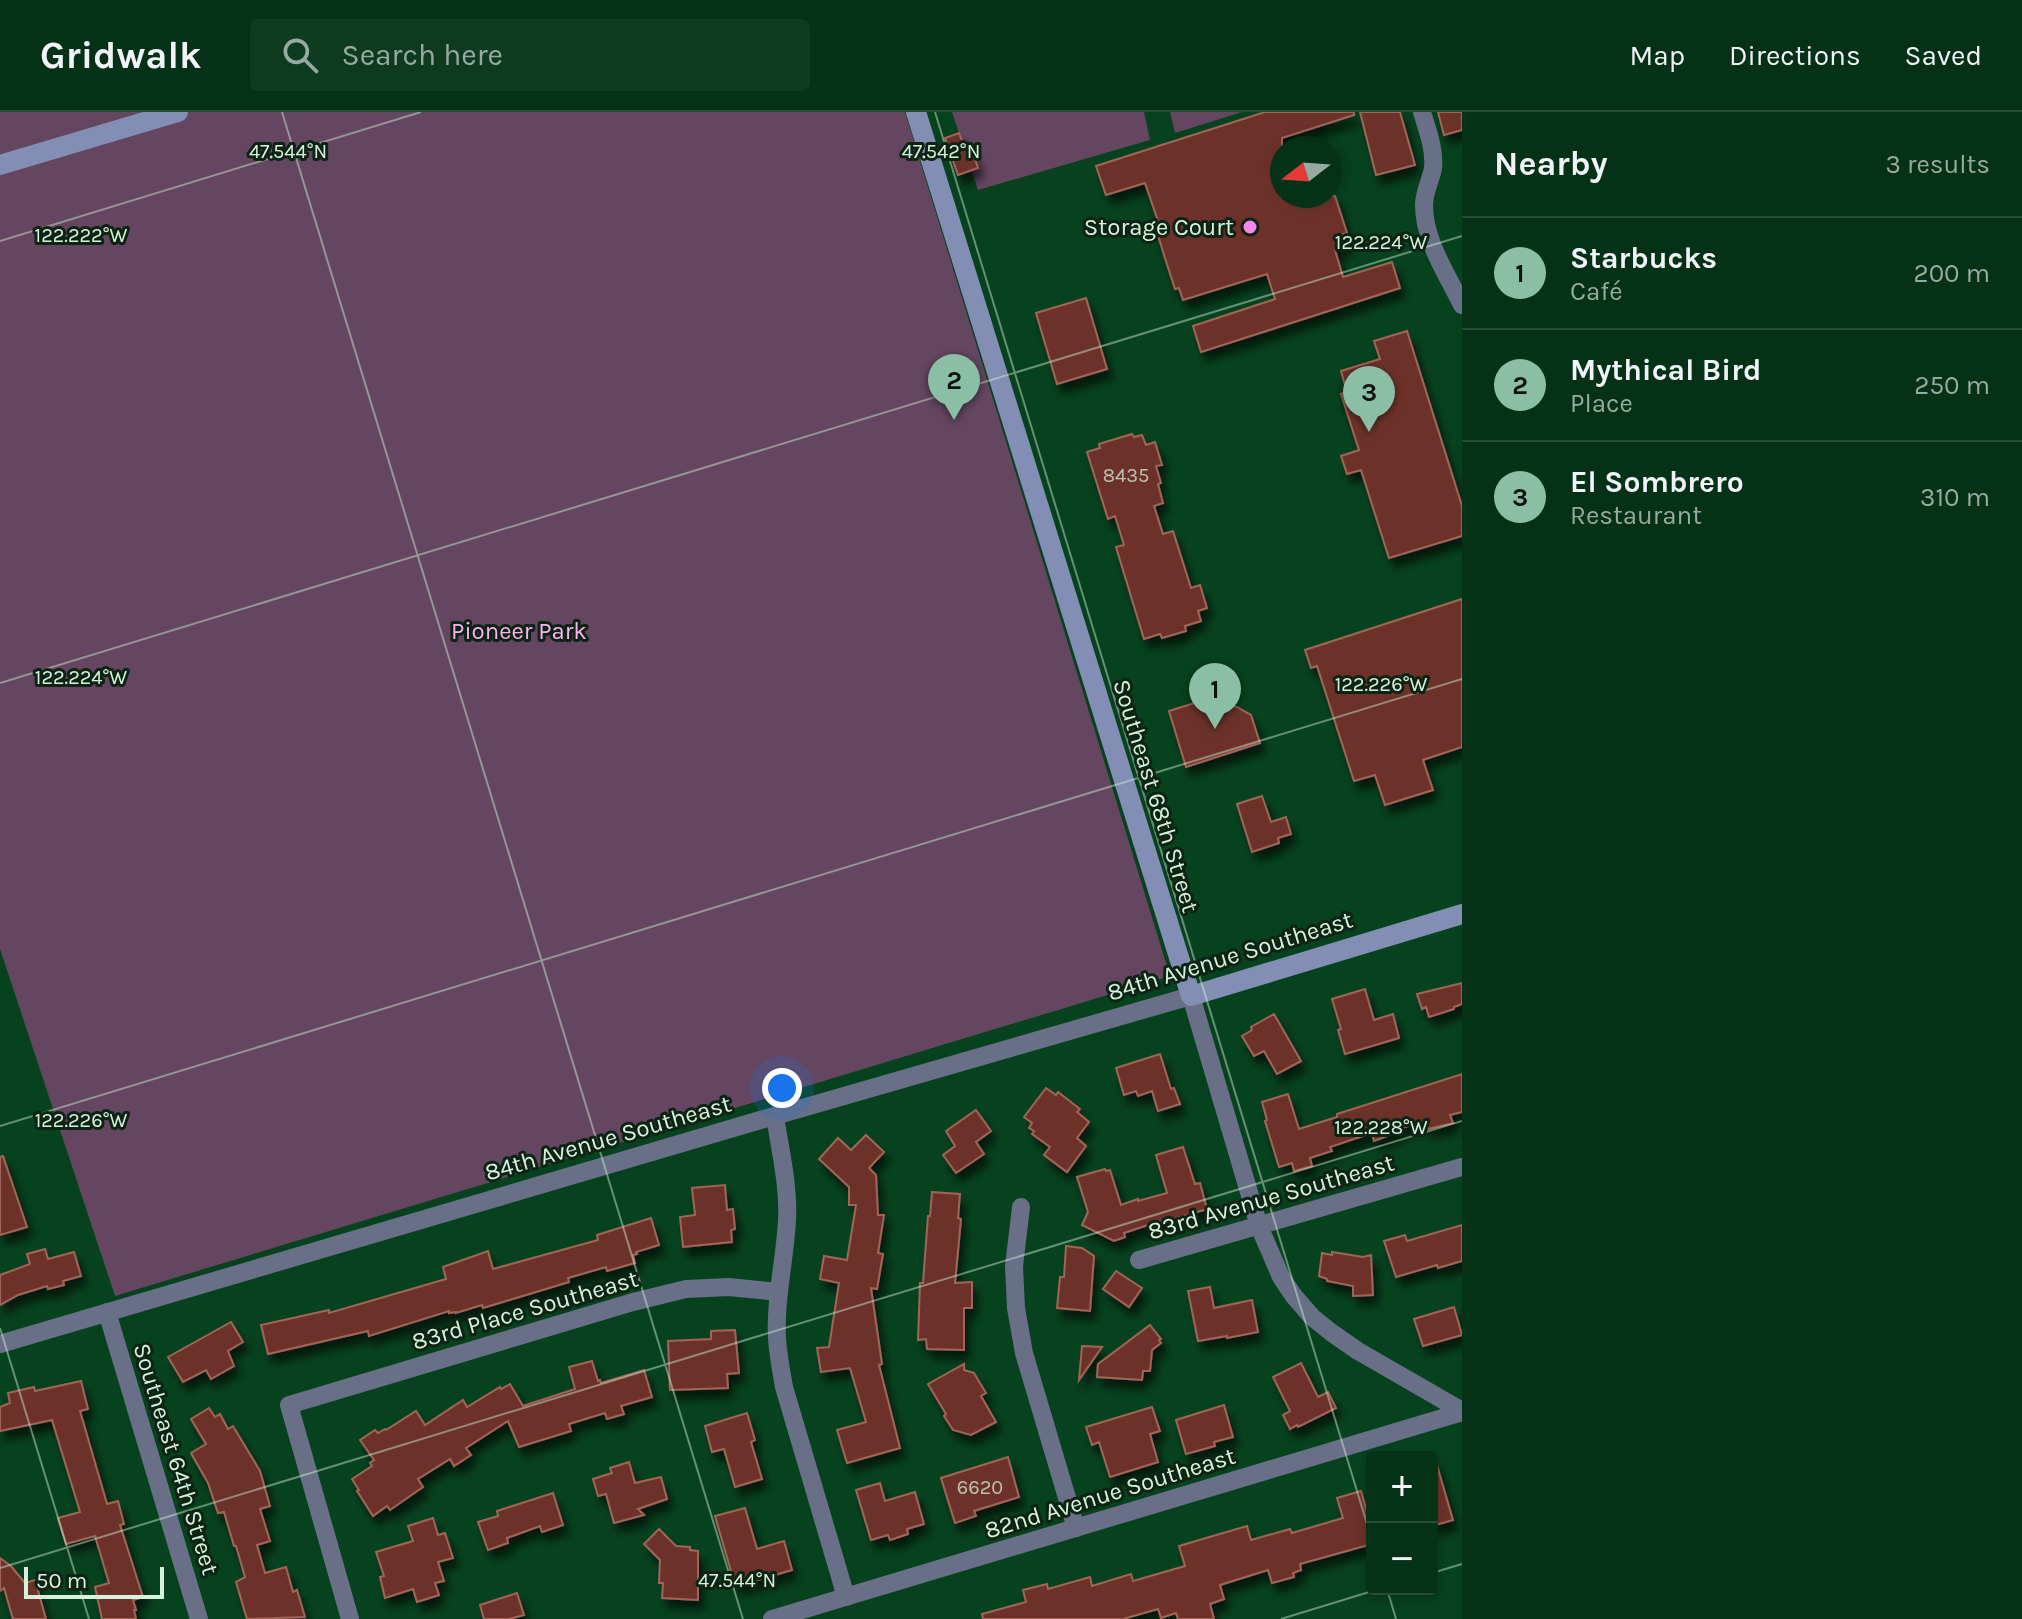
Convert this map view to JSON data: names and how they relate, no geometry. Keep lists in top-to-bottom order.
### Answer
{
  "streets": {
    "street": [
      "Southeast 68th Street",
      "84th Avenue Southeast",
      "83rd Avenue Southeast",
      "83rd Place Southeast",
      "Southeast 64th Street",
      "82nd Avenue Southeast"
    ]
  },
  "crossings": [
    ["Southeast 68th Street", "84th Avenue Southeast"],
    ["Southeast 68th Street", "83rd Avenue Southeast"],
    ["Southeast 68th Street", "82nd Avenue Southeast"],
    ["84th Avenue Southeast", "Southeast 64th Street"]
  ],
  "parks": ["Pioneer Park"],
  "places": ["Storage Court"],
  "house_numbers": ["8435", "6620"],
  "scale_bar": "50 m",
  "north": "left",
  "page": {
    "header": "Gridwalk",
    "search": "Search here",
    "nav": ["Map", "Directions", "Saved"],
    "heading": ["Nearby", "3 results"],
    "list": [
      {
        "mark": "1",
        "name": "Starbucks",
        "note": "Café",
        "value": "200 m"
      },
      {
        "mark": "2",
        "name": "Mythical Bird",
        "note": "Place",
        "value": "250 m"
      },
      {
        "mark": "3",
        "name": "El Sombrero",
        "note": "Restaurant",
        "value": "310 m"
      }
    ],
    "pins": ["2", "3", "1"],
    "map_buttons": ["+", "−"],
    "scale": "50 m"
  },
  "coordinates": [
    "47.544°N",
    "47.542°N",
    "122.222°W",
    "122.224°W",
    "122.226°W",
    "122.228°W"
  ]
}
